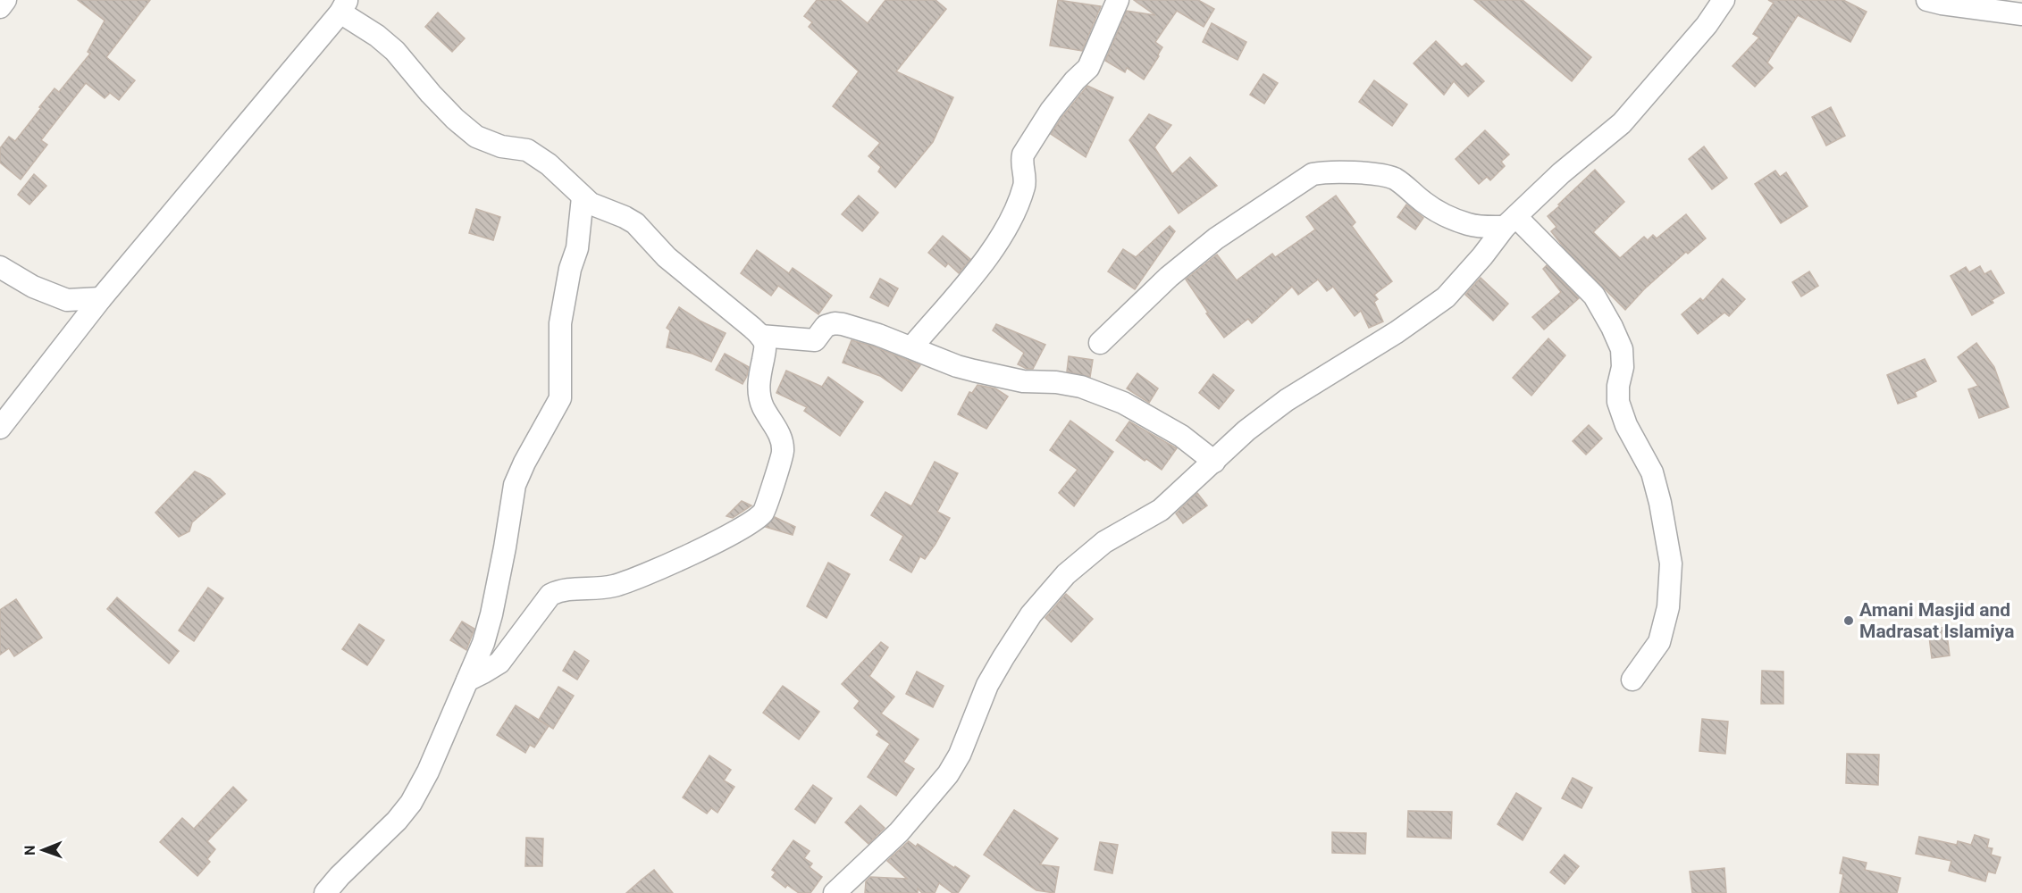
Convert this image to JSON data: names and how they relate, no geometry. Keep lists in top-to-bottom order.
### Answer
{
  "places": ["Amani Masjid and Madrasat Islamiya"],
  "north": "left"
}
